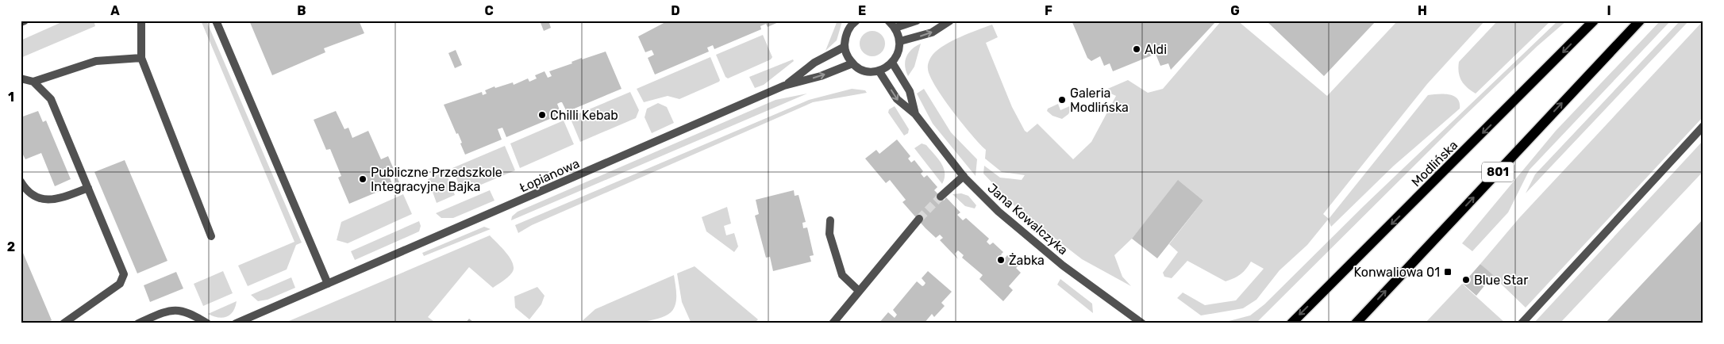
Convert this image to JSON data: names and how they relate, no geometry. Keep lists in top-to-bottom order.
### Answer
{
  "streets": {
    "main road": ["Modlińska", "801"],
    "street": ["Łopianowa", "Jana Kowalczyka"]
  },
  "places": {
    "other": [
      "Aldi",
      "Galeria Modlińska",
      "Chilli Kebab",
      "Publiczne Przedszkole Integracyjne Bajka",
      "Żabka",
      "Blue Star"
    ],
    "transit": ["Konwaliowa 01"]
  },
  "grid": {
    "columns": [
      "A",
      "B",
      "C",
      "D",
      "E",
      "F",
      "G",
      "H",
      "I"
    ],
    "rows": ["1", "2"]
  }
}
